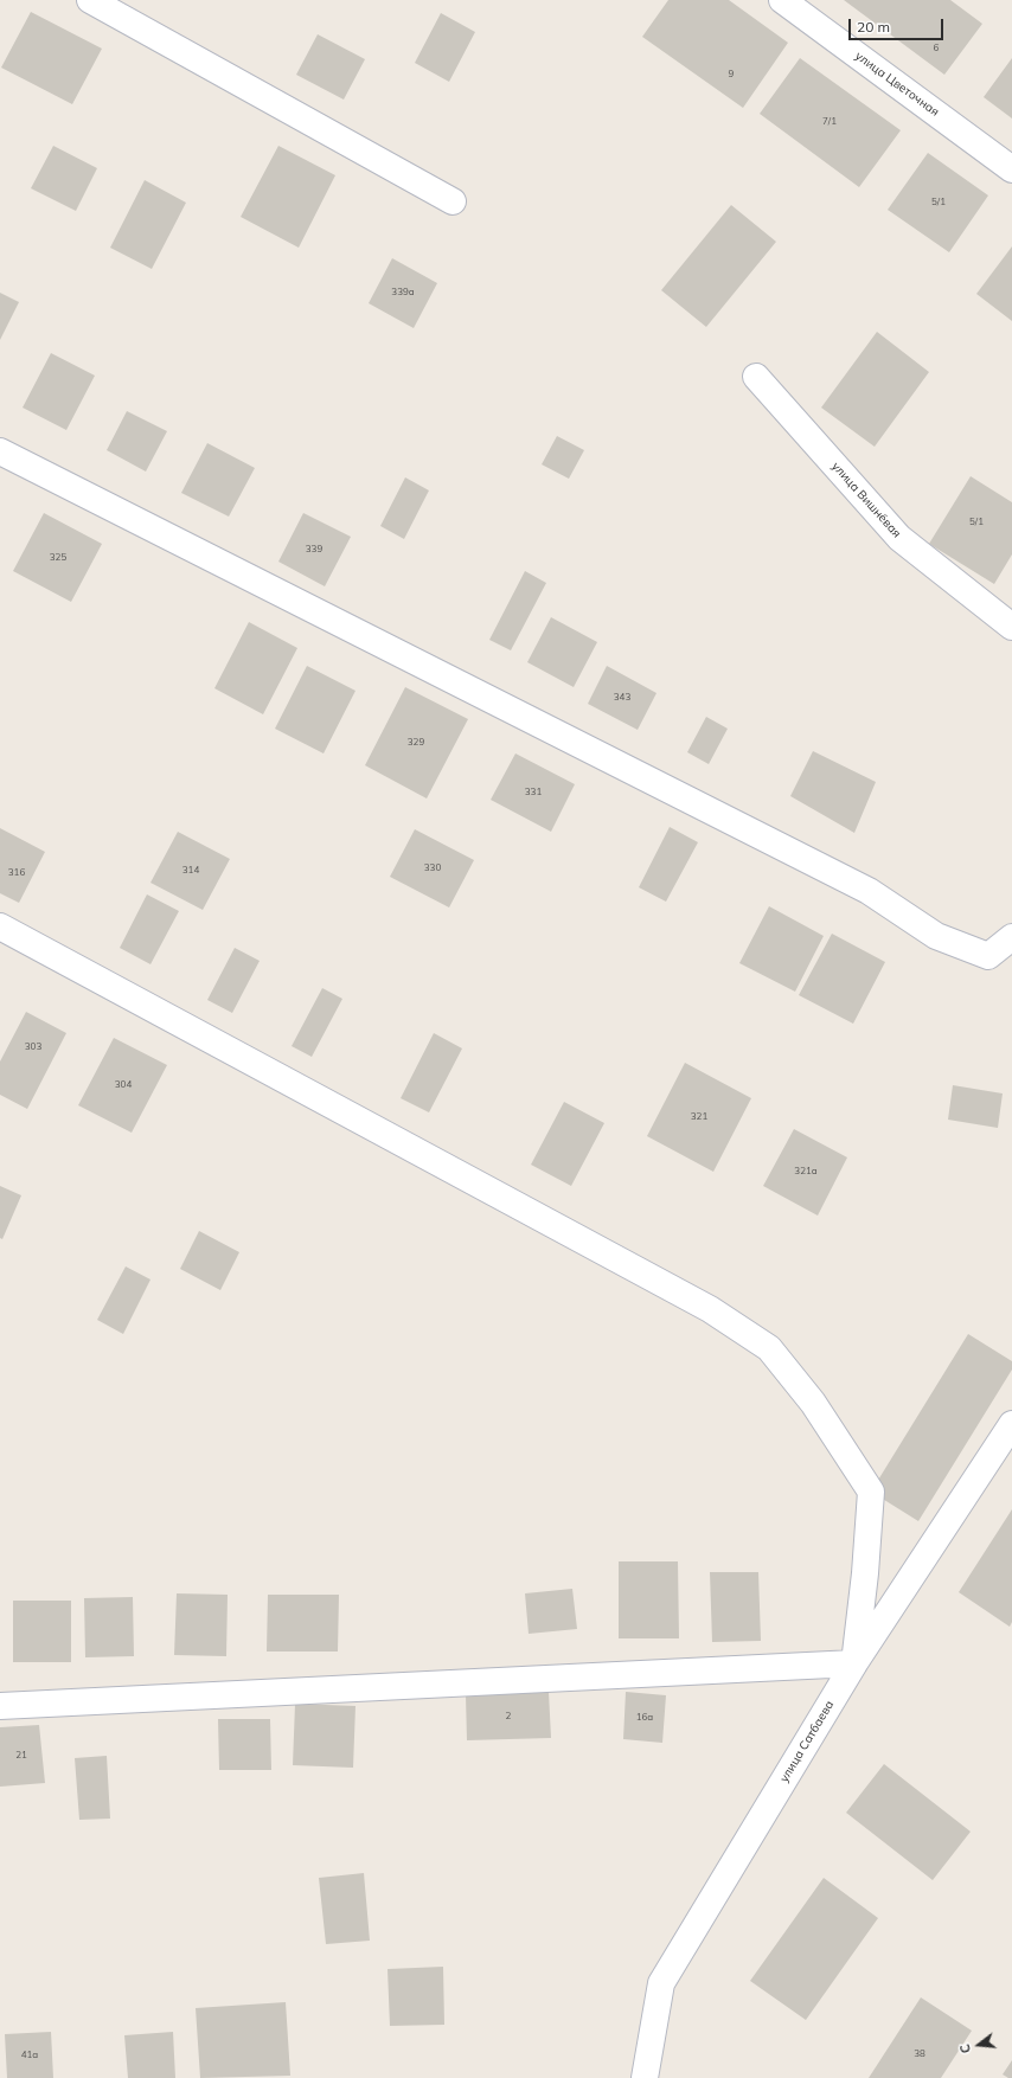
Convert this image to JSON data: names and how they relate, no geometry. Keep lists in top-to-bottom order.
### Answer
{
  "streets": {
    "street": ["улица Цветочная", "улица Вишнёвая", "улица Сатбаева"]
  },
  "house_numbers": [
    "6",
    "9",
    "7/1",
    "5/1",
    "339а",
    "5/1",
    "339",
    "325",
    "343",
    "329",
    "331",
    "330",
    "314",
    "316",
    "303",
    "304",
    "321",
    "321а",
    "2",
    "16а",
    "21",
    "38",
    "41а"
  ],
  "scale_bar": "20 m",
  "north": "left"
}
